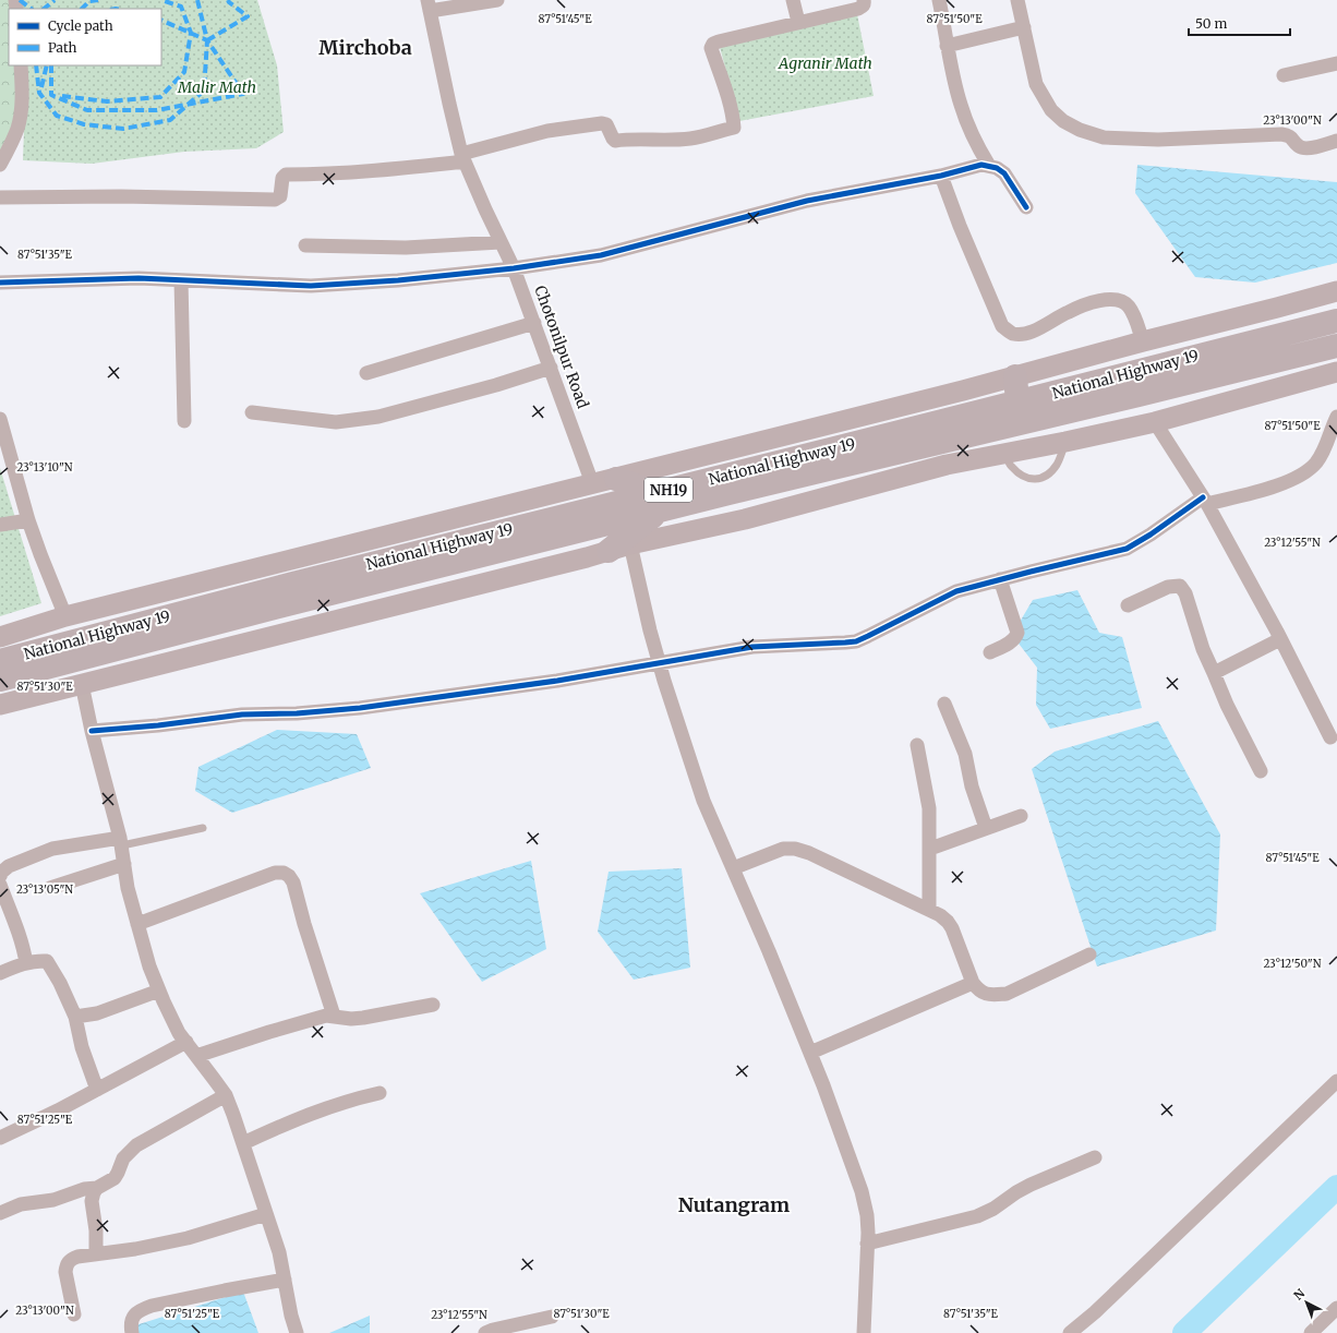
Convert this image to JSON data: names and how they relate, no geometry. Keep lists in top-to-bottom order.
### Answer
{
  "streets": {
    "highway": ["National Highway 19", "NH19"],
    "street": ["Chotonilpur Road"]
  },
  "crossings": [
    ["National Highway 19", "NH19"]
  ],
  "districts": ["Mirchoba", "Nutangram"],
  "parks": ["Agranir Math", "Malir Math"],
  "legend": ["Cycle path", "Path"],
  "scale_bar": "50 m",
  "north": "top left",
  "coordinates": [
    "87°51'45\"E",
    "87°51'50\"E",
    "23°13'00\"N",
    "87°51'35\"E",
    "23°13'10\"N",
    "23°12'55\"N",
    "87°51'30\"E",
    "23°13'05\"N",
    "23°12'50\"N",
    "87°51'25\"E"
  ]
}
